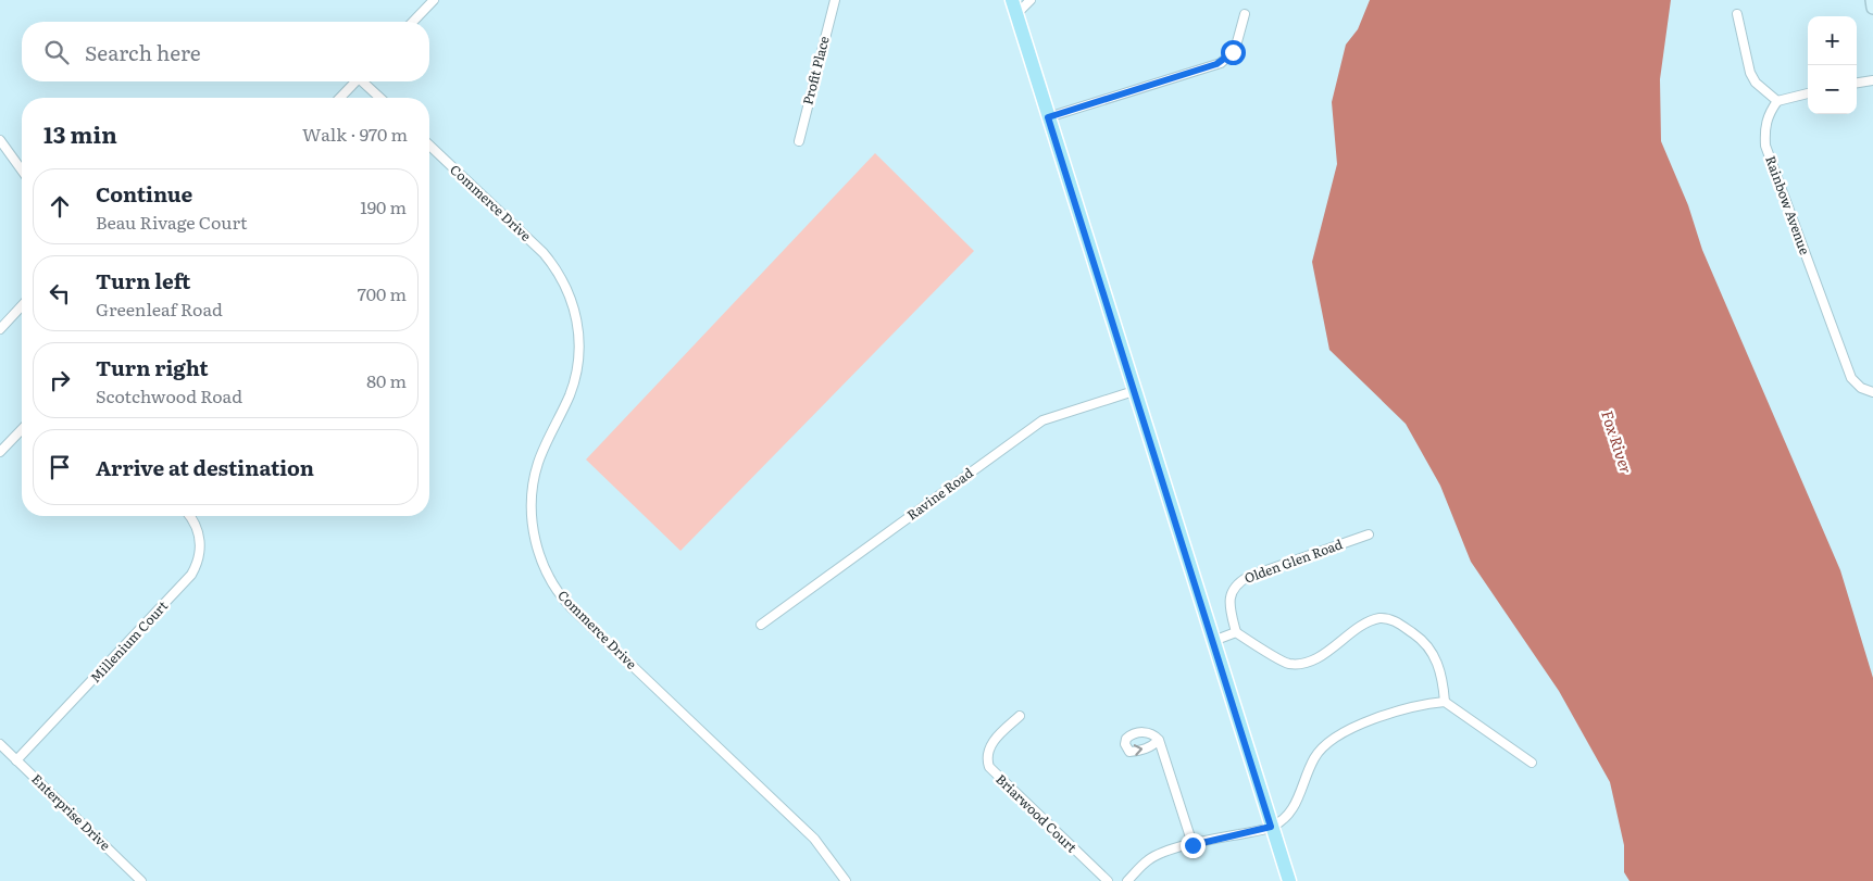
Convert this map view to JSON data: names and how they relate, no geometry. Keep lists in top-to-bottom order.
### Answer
{
  "streets": {
    "street": [
      "Profit Place",
      "Commerce Drive",
      "Rainbow Avenue",
      "Ravine Road",
      "Olden Glen Road",
      "Millenium Court",
      "Enterprise Drive",
      "Briarwood Court"
    ]
  },
  "crossings": [
    ["Millenium Court", "Enterprise Drive"]
  ],
  "water": ["Fox River"],
  "page": {
    "map_buttons": ["+", "−"],
    "search": "Search here",
    "heading": ["13 min", "Walk · 970 m"],
    "list": [
      ["Continue", "Beau Rivage Court", "190 m"],
      ["Turn left", "Greenleaf Road", "700 m"],
      ["Turn right", "Scotchwood Road", "80 m"],
      "Arrive at destination"
    ]
  }
}
